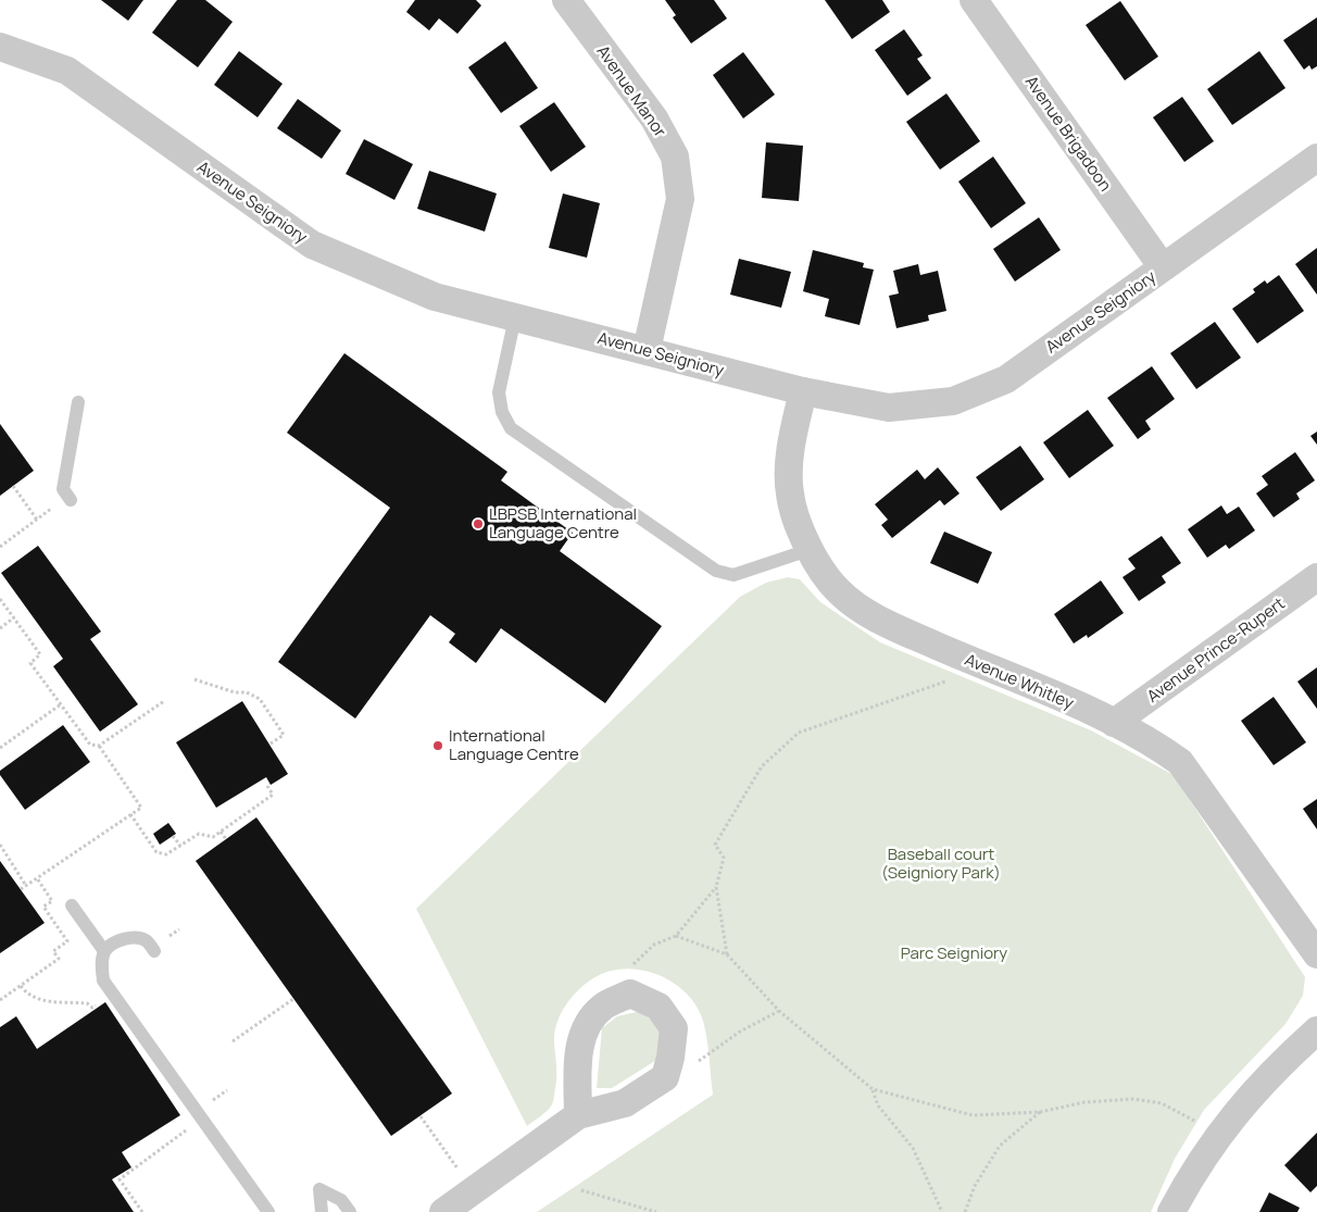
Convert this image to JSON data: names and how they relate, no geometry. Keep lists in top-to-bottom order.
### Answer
{
  "streets": {
    "street": [
      "Avenue Manor",
      "Avenue Brigadoon",
      "Avenue Seigniory",
      "Avenue Prince-Rupert",
      "Avenue Whitley"
    ]
  },
  "crossings": [
    ["Avenue Manor", "Avenue Seigniory"],
    ["Avenue Brigadoon", "Avenue Seigniory"],
    ["Avenue Seigniory", "Avenue Whitley"],
    ["Avenue Prince-Rupert", "Avenue Whitley"]
  ],
  "parks": ["Baseball court (Seigniory Park)", "Parc Seigniory"],
  "places": ["LBPSB International Language Centre", "International Language Centre"]
}
